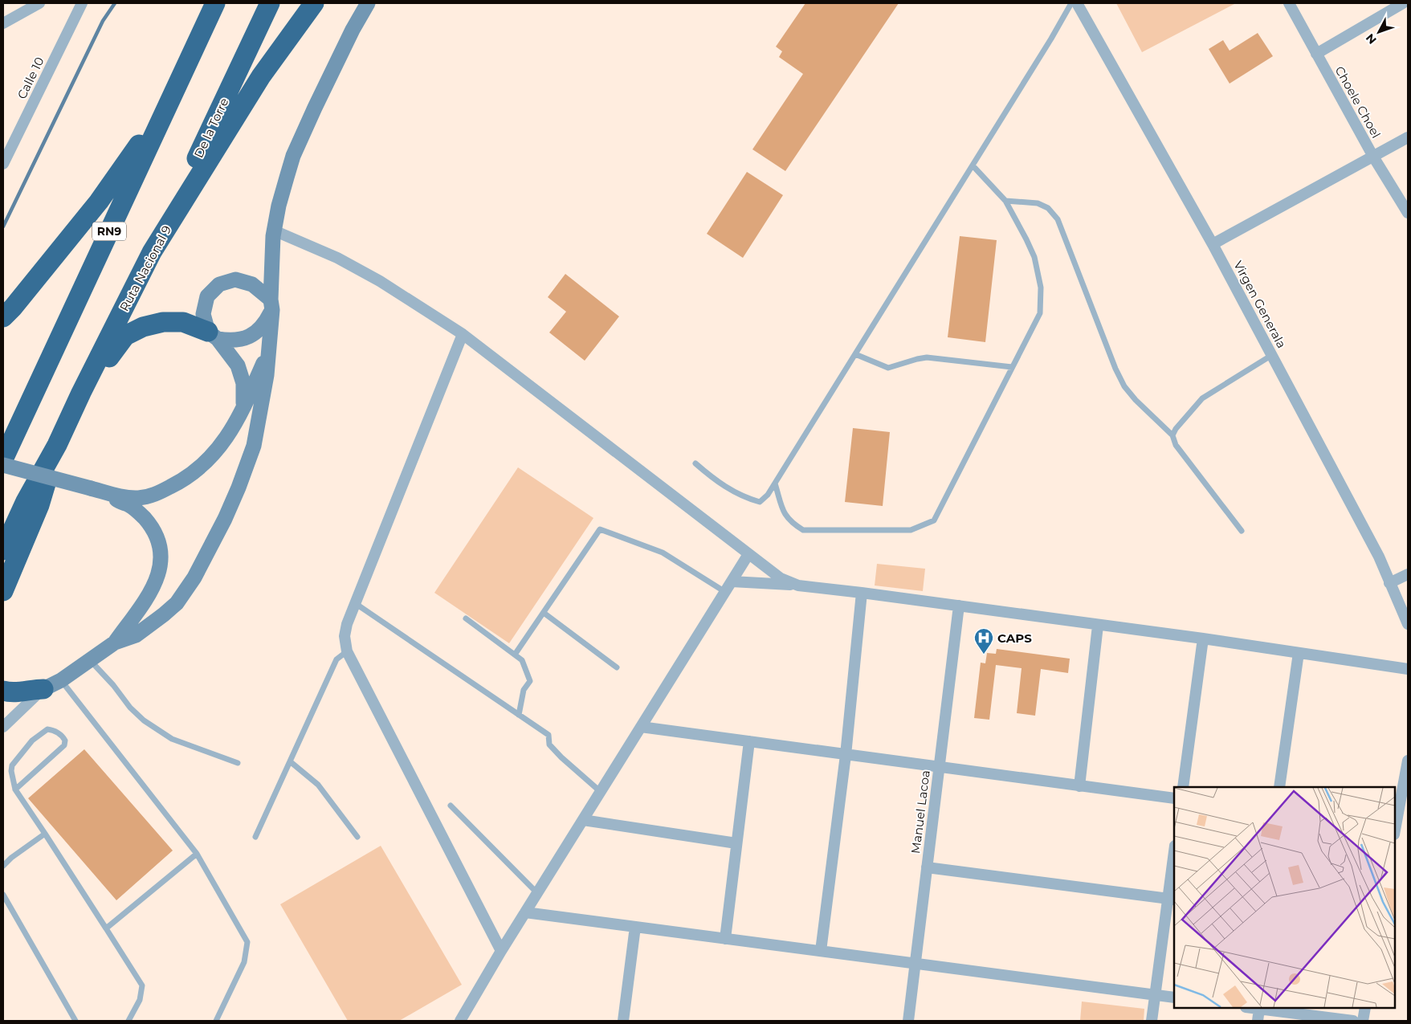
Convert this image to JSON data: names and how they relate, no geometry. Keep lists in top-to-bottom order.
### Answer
{
  "streets": {
    "highway": ["De la Torre", "RN9", "Ruta Nacional 9"],
    "street": [
      "Calle 10",
      "Choele Choel",
      "Virgen Generala",
      "Manuel Lacoa"
    ]
  },
  "crossings": [
    ["De la Torre", "Ruta Nacional 9"]
  ],
  "places": {
    "hospital": ["CAPS"]
  },
  "north": "bottom left"
}
